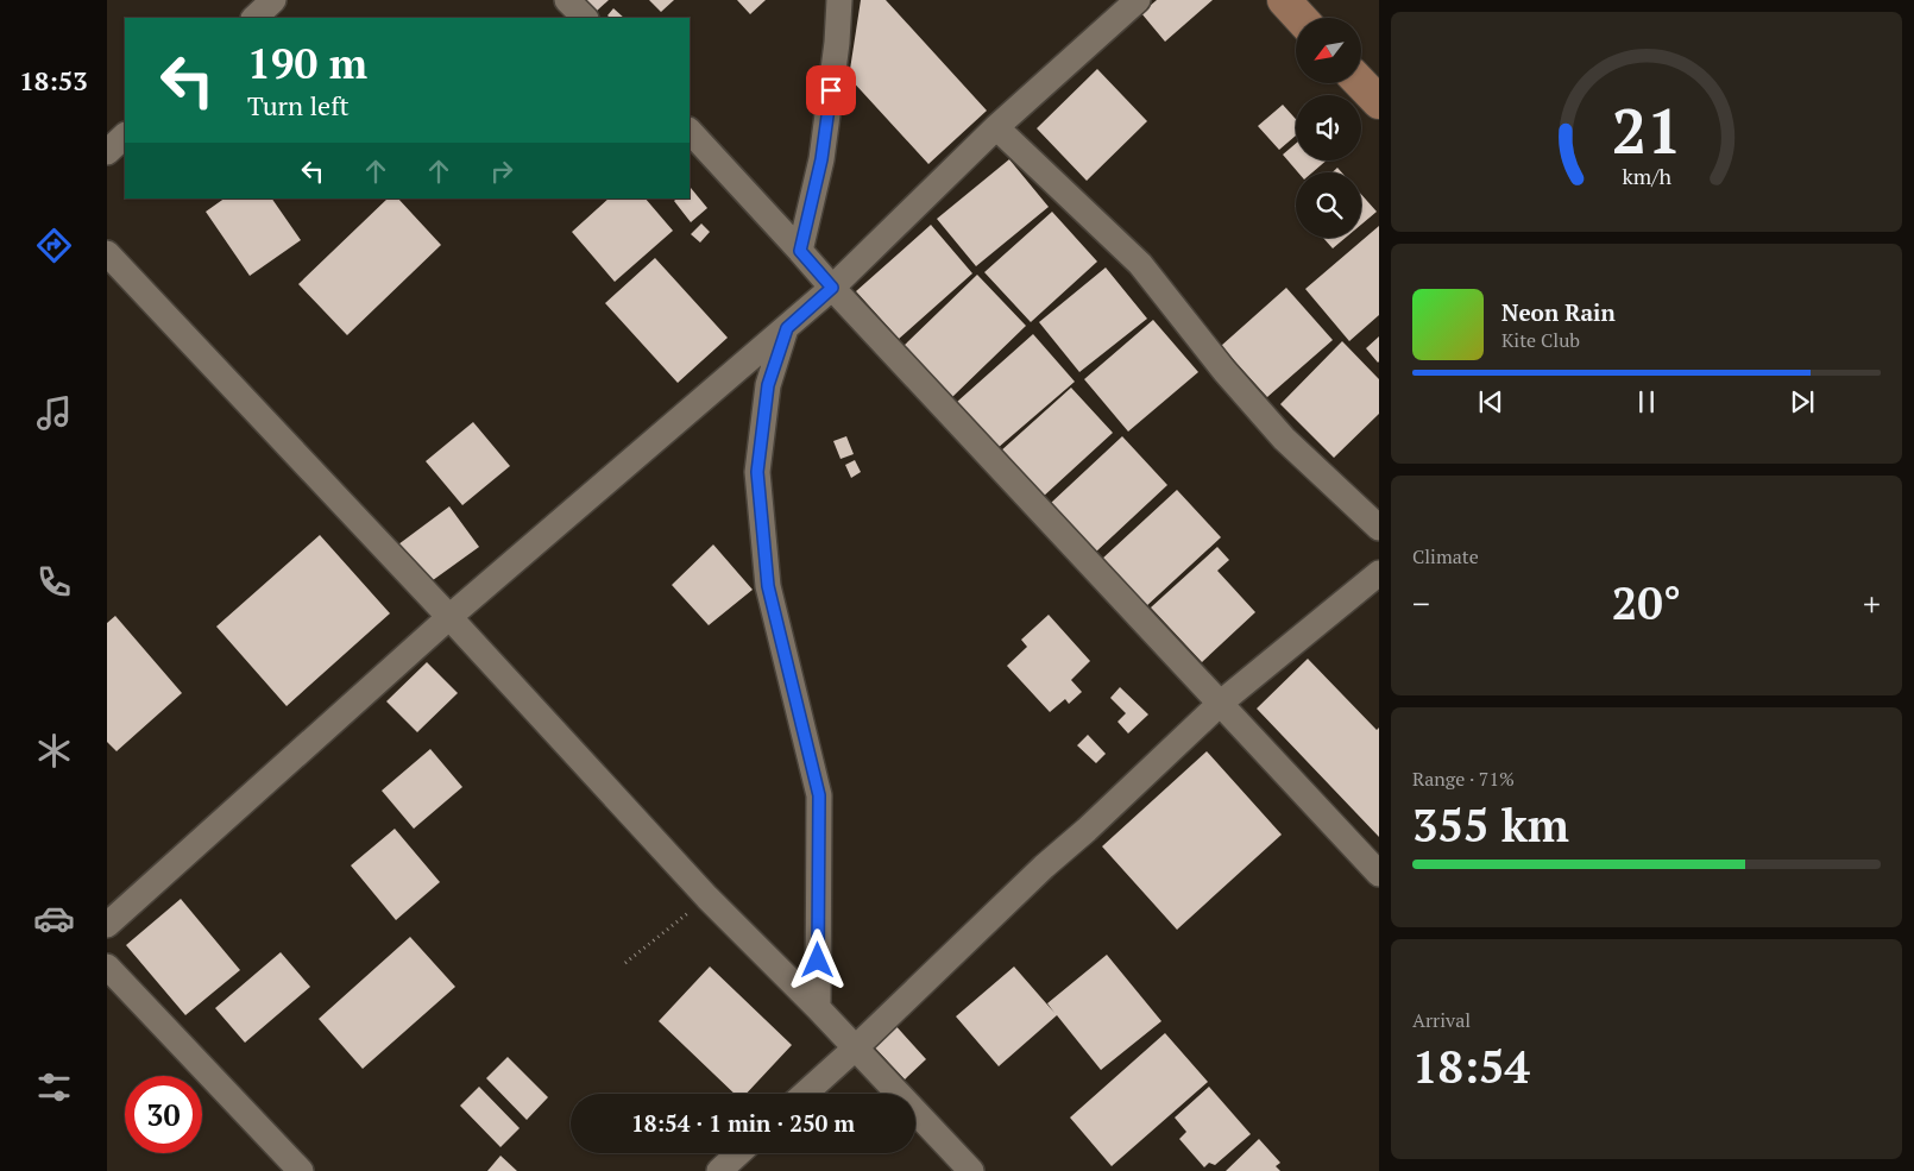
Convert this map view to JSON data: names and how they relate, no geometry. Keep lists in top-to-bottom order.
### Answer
{
  "north": "bottom left",
  "page": {
    "tabs": "18:53",
    "turn": ["190 m", "Turn left"],
    "song": ["Neon Rain", "Kite Club"],
    "tile": [
      "Climate",
      ["Range · 71%", "355 km"],
      ["Arrival", "18:54"]
    ],
    "heat": ["−", "20°", "+"],
    "limit": "30",
    "trip": "18:54 · 1 min · 250 m",
    "gauge": ["21", "km/h"]
  }
}
